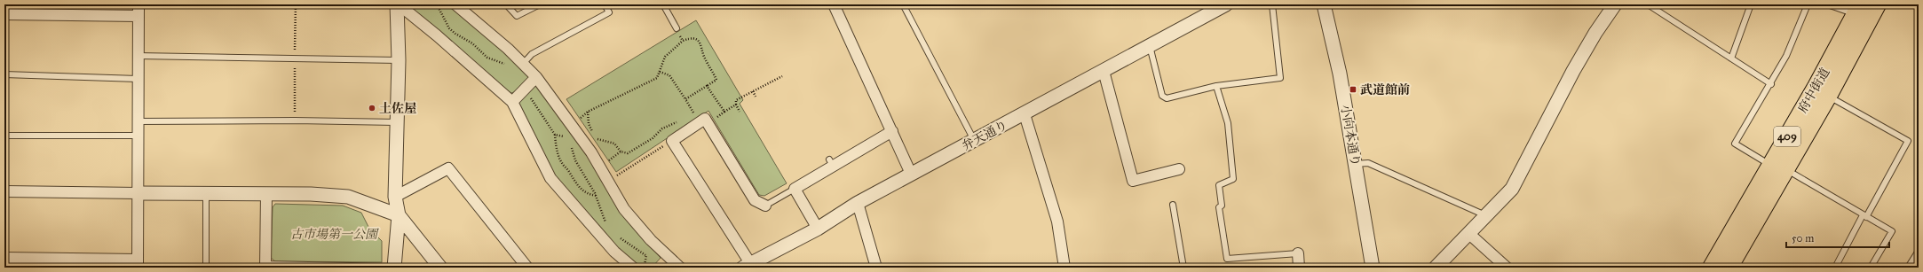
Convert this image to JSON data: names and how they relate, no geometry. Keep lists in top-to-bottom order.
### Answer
{
  "streets": {
    "highway": ["府中街道", "409"],
    "street": ["弁天通り", "小向本通り"]
  },
  "parks": ["古市場第一公園"],
  "places": {
    "transit": ["武道館前"],
    "other": ["土佐屋"]
  },
  "scale_bar": "50 m"
}
